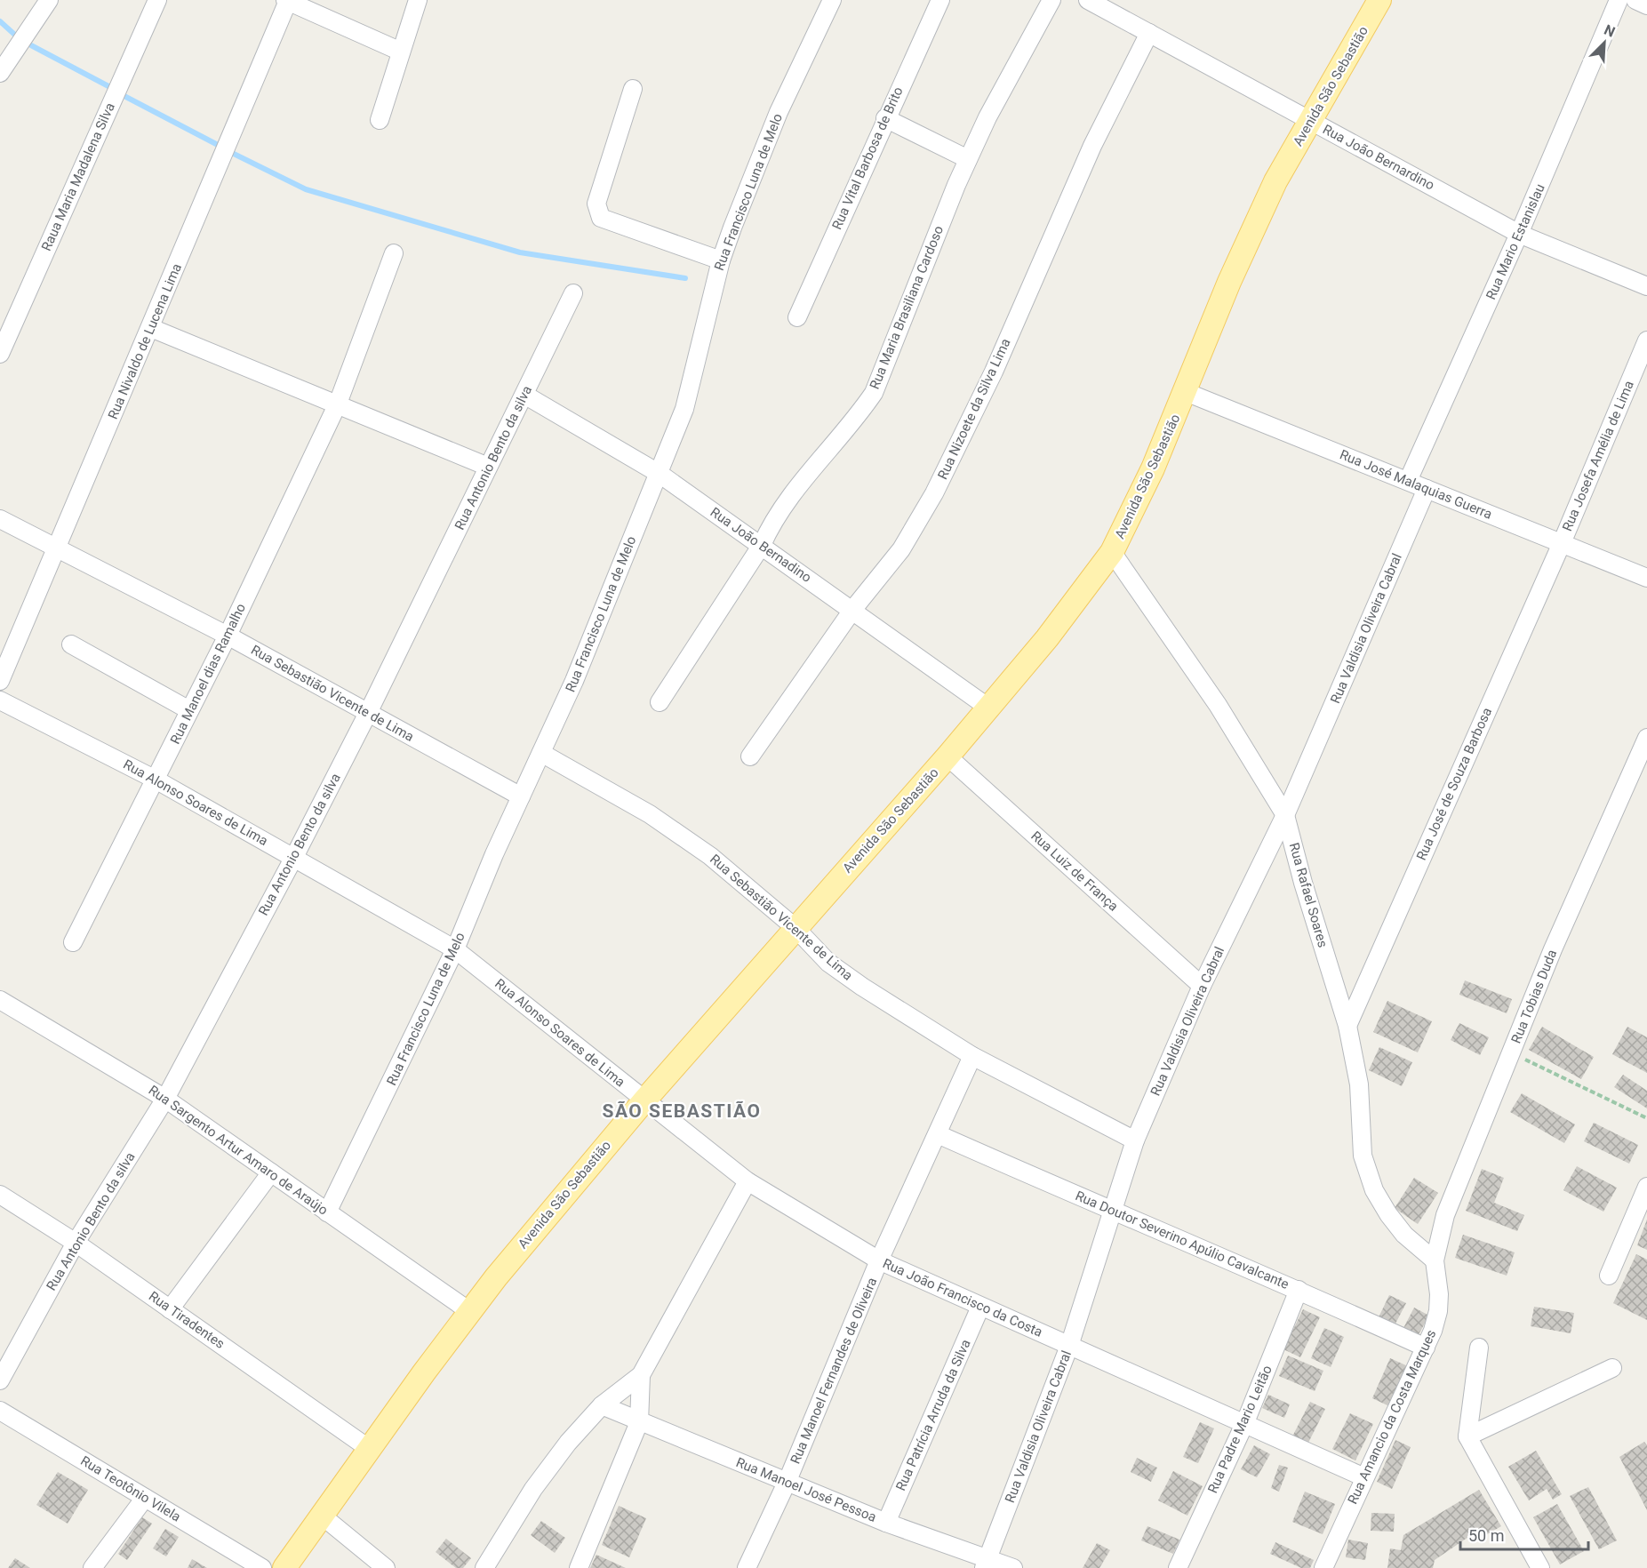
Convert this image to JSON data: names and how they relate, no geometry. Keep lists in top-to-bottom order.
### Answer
{
  "streets": {
    "main road": ["Avenida São Sebastião"],
    "street": [
      "Rua João Bernardino",
      "Rua Vital Barbosa de Brito",
      "Raua Maria Madalena Silva",
      "Rua Francisco Luna de Melo",
      "Rua Mario Estanislau",
      "Rua Maria Brasiliana Cardoso",
      "Rua Nivaldo de Lucena Lima",
      "Rua Nizoete da Silva Lima",
      "Rua Josefa Amélia de Lima",
      "Rua Antonio Bento da silva",
      "Rua José Malaquias Guerra",
      "Rua João Bernadino",
      "Rua Valdisia Oliveira Cabral",
      "Rua Manoel dias Ramalho",
      "Rua Sebastião Vicente de Lima",
      "Rua José de Souza Barbosa",
      "Rua Alonso Soares de Lima",
      "Rua Luiz de França",
      "Rua Rafael Soares",
      "Rua Tobias Duda",
      "Rua Sargento Artur Amaro de Araújo",
      "Rua Doutor Severino Apúlio Cavalcante",
      "Rua João Francisco da Costa",
      "Rua Tiradentes",
      "Rua Manoel Fernandes de Oliveira",
      "Rua Patrícia Arruda da Silva",
      "Rua Amancio da Costa Marques",
      "Rua Padre Mario Leitão",
      "Rua Teotônio Vilela",
      "Rua Manoel José Pessoa"
    ]
  },
  "crossings": [
    ["Avenida São Sebastião", "Rua João Bernardino"],
    ["Avenida São Sebastião", "Rua José Malaquias Guerra"],
    ["Avenida São Sebastião", "Rua João Bernadino"],
    ["Avenida São Sebastião", "Rua Sebastião Vicente de Lima"],
    ["Avenida São Sebastião", "Rua Alonso Soares de Lima"],
    ["Avenida São Sebastião", "Rua Luiz de França"],
    ["Avenida São Sebastião", "Rua Rafael Soares"],
    ["Avenida São Sebastião", "Rua Sargento Artur Amaro de Araújo"],
    ["Avenida São Sebastião", "Rua João Francisco da Costa"],
    ["Avenida São Sebastião", "Rua Tiradentes"],
    ["Rua João Bernardino", "Rua Mario Estanislau"],
    ["Rua João Bernardino", "Rua Nizoete da Silva Lima"],
    ["Rua Francisco Luna de Melo", "Rua João Bernadino"],
    ["Rua Francisco Luna de Melo", "Rua Sebastião Vicente de Lima"],
    ["Rua Francisco Luna de Melo", "Rua Alonso Soares de Lima"],
    ["Rua Francisco Luna de Melo", "Rua Sargento Artur Amaro de Araújo"],
    ["Rua Mario Estanislau", "Rua José Malaquias Guerra"],
    ["Rua Maria Brasiliana Cardoso", "Rua João Bernadino"],
    ["Rua Nivaldo de Lucena Lima", "Rua Sebastião Vicente de Lima"],
    ["Rua Nizoete da Silva Lima", "Rua João Bernadino"],
    ["Rua Josefa Amélia de Lima", "Rua José Malaquias Guerra"],
    ["Rua Josefa Amélia de Lima", "Rua José de Souza Barbosa"],
    ["Rua Antonio Bento da silva", "Rua João Bernadino"],
    ["Rua Antonio Bento da silva", "Rua Sebastião Vicente de Lima"],
    ["Rua Antonio Bento da silva", "Rua Alonso Soares de Lima"],
    ["Rua Antonio Bento da silva", "Rua Sargento Artur Amaro de Araújo"],
    ["Rua Antonio Bento da silva", "Rua Tiradentes"],
    ["Rua José Malaquias Guerra", "Rua Valdisia Oliveira Cabral"],
    ["Rua José Malaquias Guerra", "Rua José de Souza Barbosa"],
    ["Rua Valdisia Oliveira Cabral", "Rua Sebastião Vicente de Lima"],
    ["Rua Valdisia Oliveira Cabral", "Rua Luiz de França"],
    ["Rua Valdisia Oliveira Cabral", "Rua Rafael Soares"],
    ["Rua Valdisia Oliveira Cabral", "Rua Doutor Severino Apúlio Cavalcante"],
    ["Rua Valdisia Oliveira Cabral", "Rua João Francisco da Costa"],
    ["Rua Valdisia Oliveira Cabral", "Rua Manoel José Pessoa"],
    ["Rua Manoel dias Ramalho", "Rua Sebastião Vicente de Lima"],
    ["Rua Manoel dias Ramalho", "Rua Alonso Soares de Lima"],
    ["Rua Sebastião Vicente de Lima", "Rua Manoel Fernandes de Oliveira"],
    ["Rua José de Souza Barbosa", "Rua Rafael Soares"],
    ["Rua Alonso Soares de Lima", "Rua João Francisco da Costa"],
    ["Rua Rafael Soares", "Rua Tobias Duda"],
    ["Rua Rafael Soares", "Rua Amancio da Costa Marques"],
    ["Rua Tobias Duda", "Rua Amancio da Costa Marques"],
    ["Rua Doutor Severino Apúlio Cavalcante", "Rua Manoel Fernandes de Oliveira"],
    ["Rua Doutor Severino Apúlio Cavalcante", "Rua Amancio da Costa Marques"],
    ["Rua Doutor Severino Apúlio Cavalcante", "Rua Padre Mario Leitão"],
    ["Rua João Francisco da Costa", "Rua Manoel Fernandes de Oliveira"],
    ["Rua João Francisco da Costa", "Rua Patrícia Arruda da Silva"],
    ["Rua João Francisco da Costa", "Rua Amancio da Costa Marques"],
    ["Rua João Francisco da Costa", "Rua Padre Mario Leitão"],
    ["Rua Manoel Fernandes de Oliveira", "Rua Manoel José Pessoa"],
    ["Rua Patrícia Arruda da Silva", "Rua Manoel José Pessoa"]
  ],
  "districts": ["SÃO SEBASTIÃO"],
  "scale_bar": "50 m",
  "north": "top right"
}
